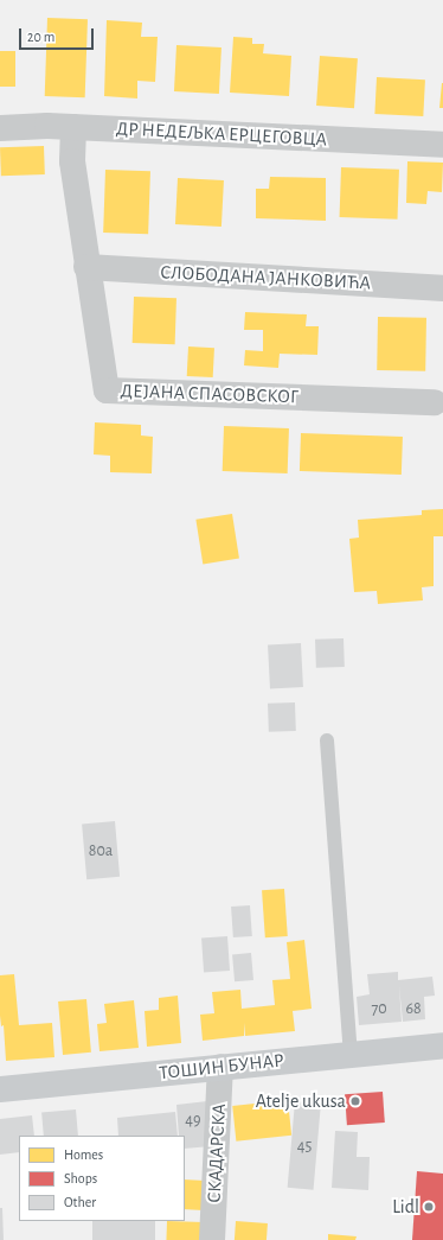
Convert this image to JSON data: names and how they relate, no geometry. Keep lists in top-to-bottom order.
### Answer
{
  "streets": {
    "main road": ["ТОШИН БУНАР"],
    "street": [
      "ДР НЕДЕЉКА ЕРЦЕГОВЦА",
      "СЛОБОДАНА ЈАНКОВИЋА",
      "ДЕЈАНА СПАСОВСКОГ",
      "СКАДАРСКА"
    ]
  },
  "crossings": [
    ["ДР НЕДЕЉКА ЕРЦЕГОВЦА", "ДЕЈАНА СПАСОВСКОГ"],
    ["СЛОБОДАНА ЈАНКОВИЋА", "ДЕЈАНА СПАСОВСКОГ"],
    ["ТОШИН БУНАР", "СКАДАРСКА"]
  ],
  "places": ["Atelje ukusa", "Lidl"],
  "house_numbers": [
    "80a",
    "70",
    "68",
    "49",
    "45"
  ],
  "legend": ["Homes", "Shops", "Other"],
  "scale_bar": "20 m"
}
